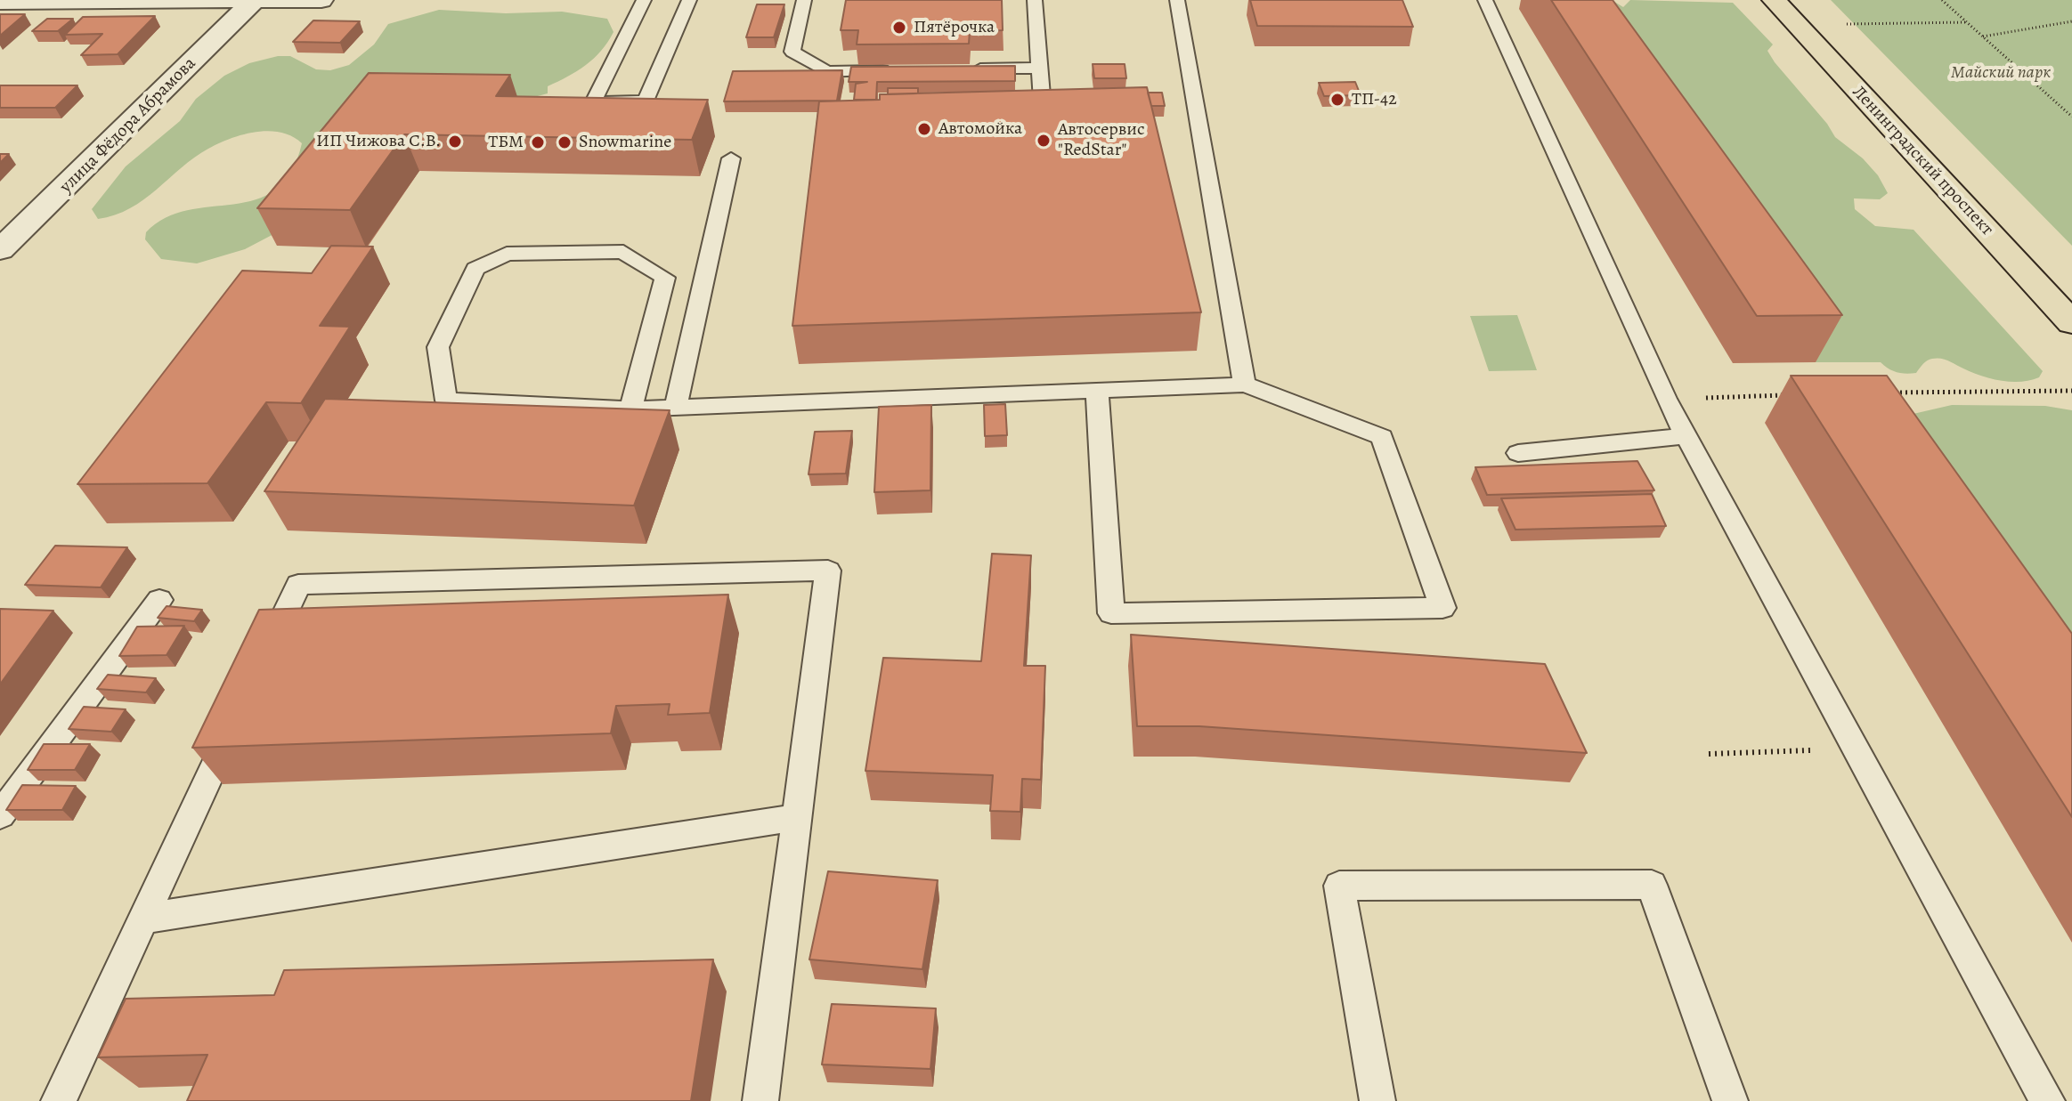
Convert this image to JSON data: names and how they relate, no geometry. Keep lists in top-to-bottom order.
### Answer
{
  "streets": {
    "main road": ["Ленинградский проспект"],
    "street": ["улица Фёдора Абрамова"]
  },
  "parks": ["Майский парк"],
  "places": [
    "Пятёрочка",
    "ТП-42",
    "Автомойка",
    "Автосервис \"RedStar\"",
    "ИП Чижова С.В.",
    "ТБМ",
    "Snowmarine"
  ]
}
